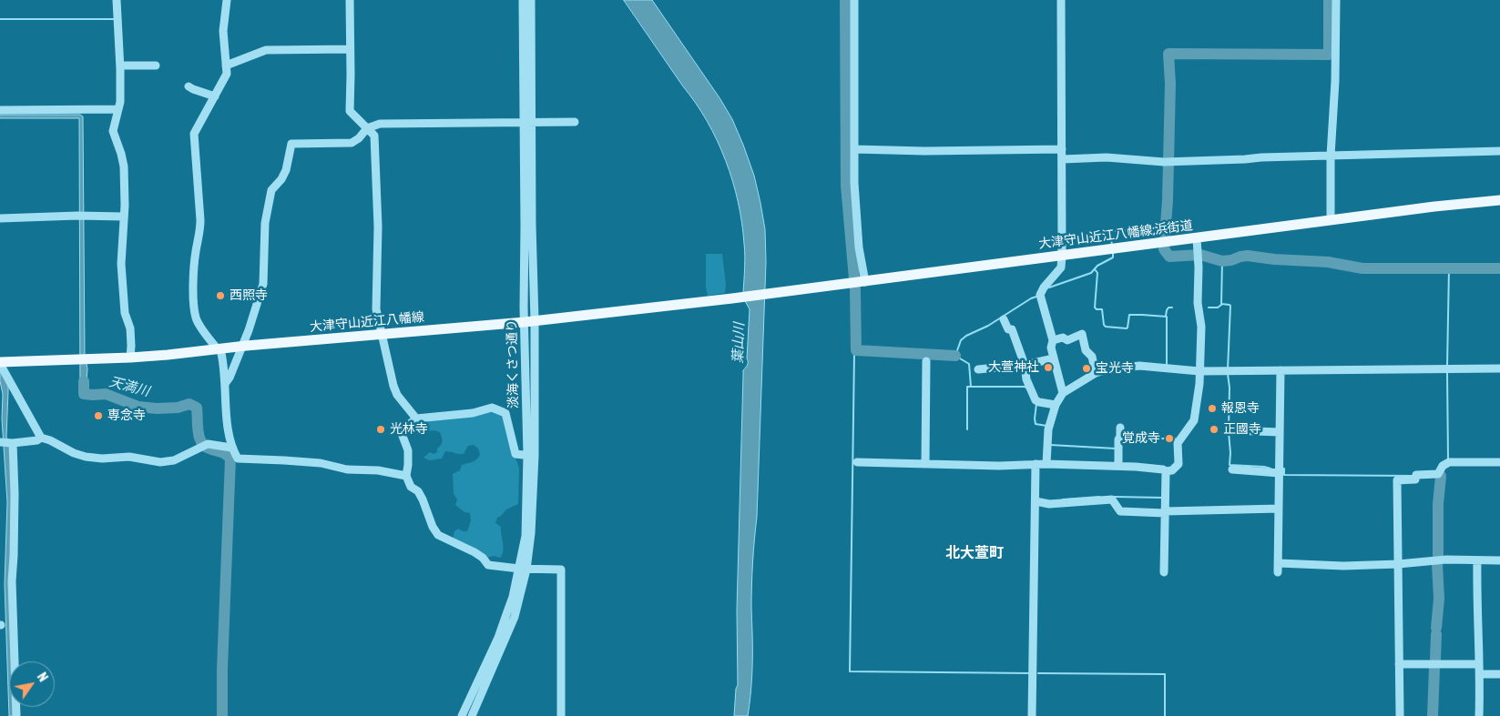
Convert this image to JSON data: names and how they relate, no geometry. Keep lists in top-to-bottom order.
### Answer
{
  "streets": {
    "main road": ["大津守山近江八幡線;浜街道", "大津守山近江八幡線"],
    "street": ["淡海くさつ通り"]
  },
  "crossings": [
    ["大津守山近江八幡線;浜街道", "大津守山近江八幡線"],
    ["大津守山近江八幡線", "淡海くさつ通り"]
  ],
  "districts": ["北大萱町"],
  "water": ["葉山川", "天満川"],
  "places": [
    "西照寺",
    "大萱神社",
    "宝光寺",
    "報恩寺",
    "専念寺",
    "光林寺",
    "正國寺",
    "覚成寺"
  ],
  "north": "top right"
}
